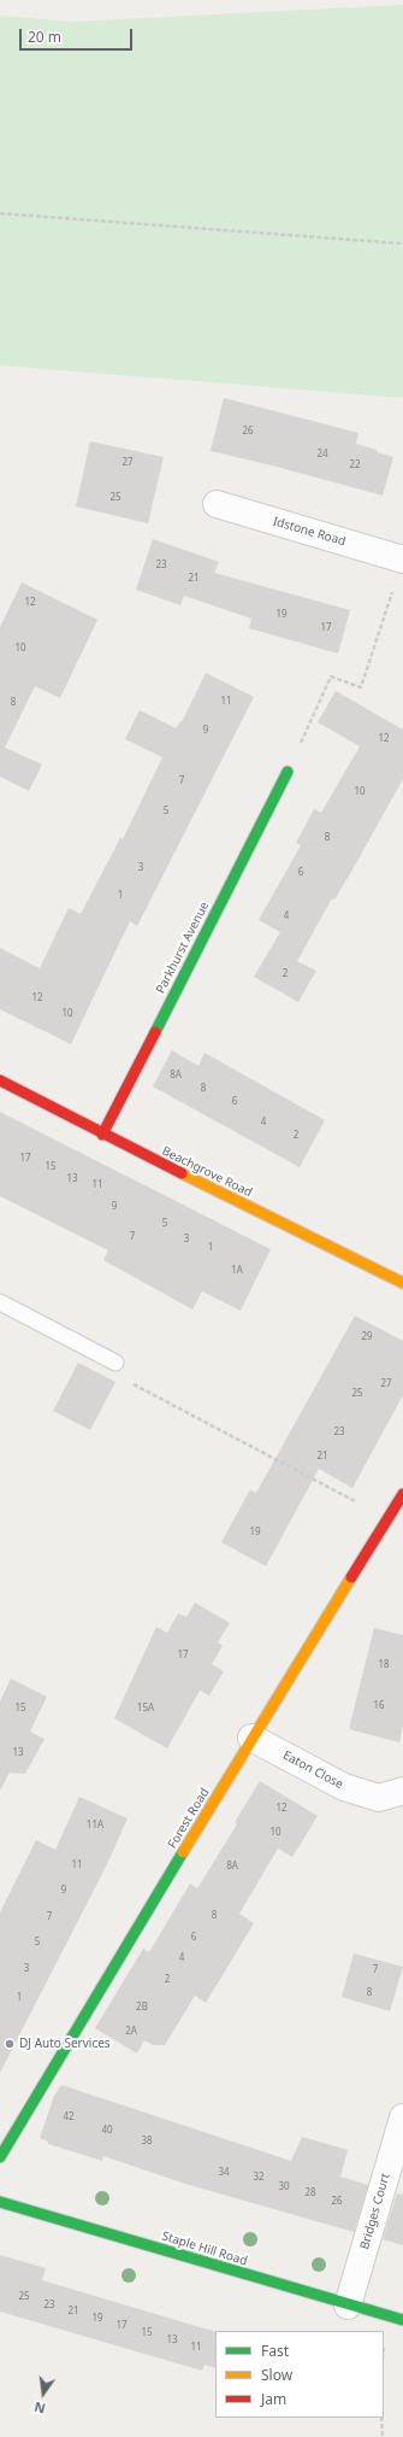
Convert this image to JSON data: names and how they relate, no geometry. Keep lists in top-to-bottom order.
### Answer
{
  "streets": {
    "main road": [
      "Parkhurst Avenue",
      "Beachgrove Road",
      "Forest Road",
      "Staple Hill Road"
    ],
    "street": ["Idstone Road", "Eaton Close", "Bridges Court"]
  },
  "crossings": [
    ["Parkhurst Avenue", "Beachgrove Road"],
    ["Eaton Close", "Forest Road"],
    ["Bridges Court", "Staple Hill Road"]
  ],
  "places": ["DJ Auto Services"],
  "house_numbers": [
    "26",
    "24",
    "27",
    "22",
    "25",
    "23",
    "21",
    "12",
    "19",
    "17",
    "10",
    "11",
    "8",
    "9",
    "12",
    "7",
    "10",
    "5",
    "8",
    "3",
    "6",
    "1",
    "4",
    "2",
    "12",
    "10",
    "8A",
    "8",
    "6",
    "4",
    "2",
    "17",
    "15",
    "13",
    "11",
    "9",
    "5",
    "7",
    "3",
    "1",
    "1A",
    "29",
    "27",
    "25",
    "23",
    "21",
    "19",
    "17",
    "18",
    "16",
    "15",
    "15A",
    "13",
    "12",
    "11A",
    "10",
    "11",
    "8A",
    "9",
    "8",
    "7",
    "6",
    "5",
    "4",
    "3",
    "7",
    "2",
    "8",
    "1",
    "2B",
    "2A",
    "42",
    "40",
    "38",
    "34",
    "32",
    "30",
    "28",
    "26",
    "25",
    "23",
    "21",
    "19",
    "17",
    "15",
    "13",
    "11"
  ],
  "legend": ["Fast", "Slow", "Jam"],
  "scale_bar": "20 m",
  "north": "bottom"
}
